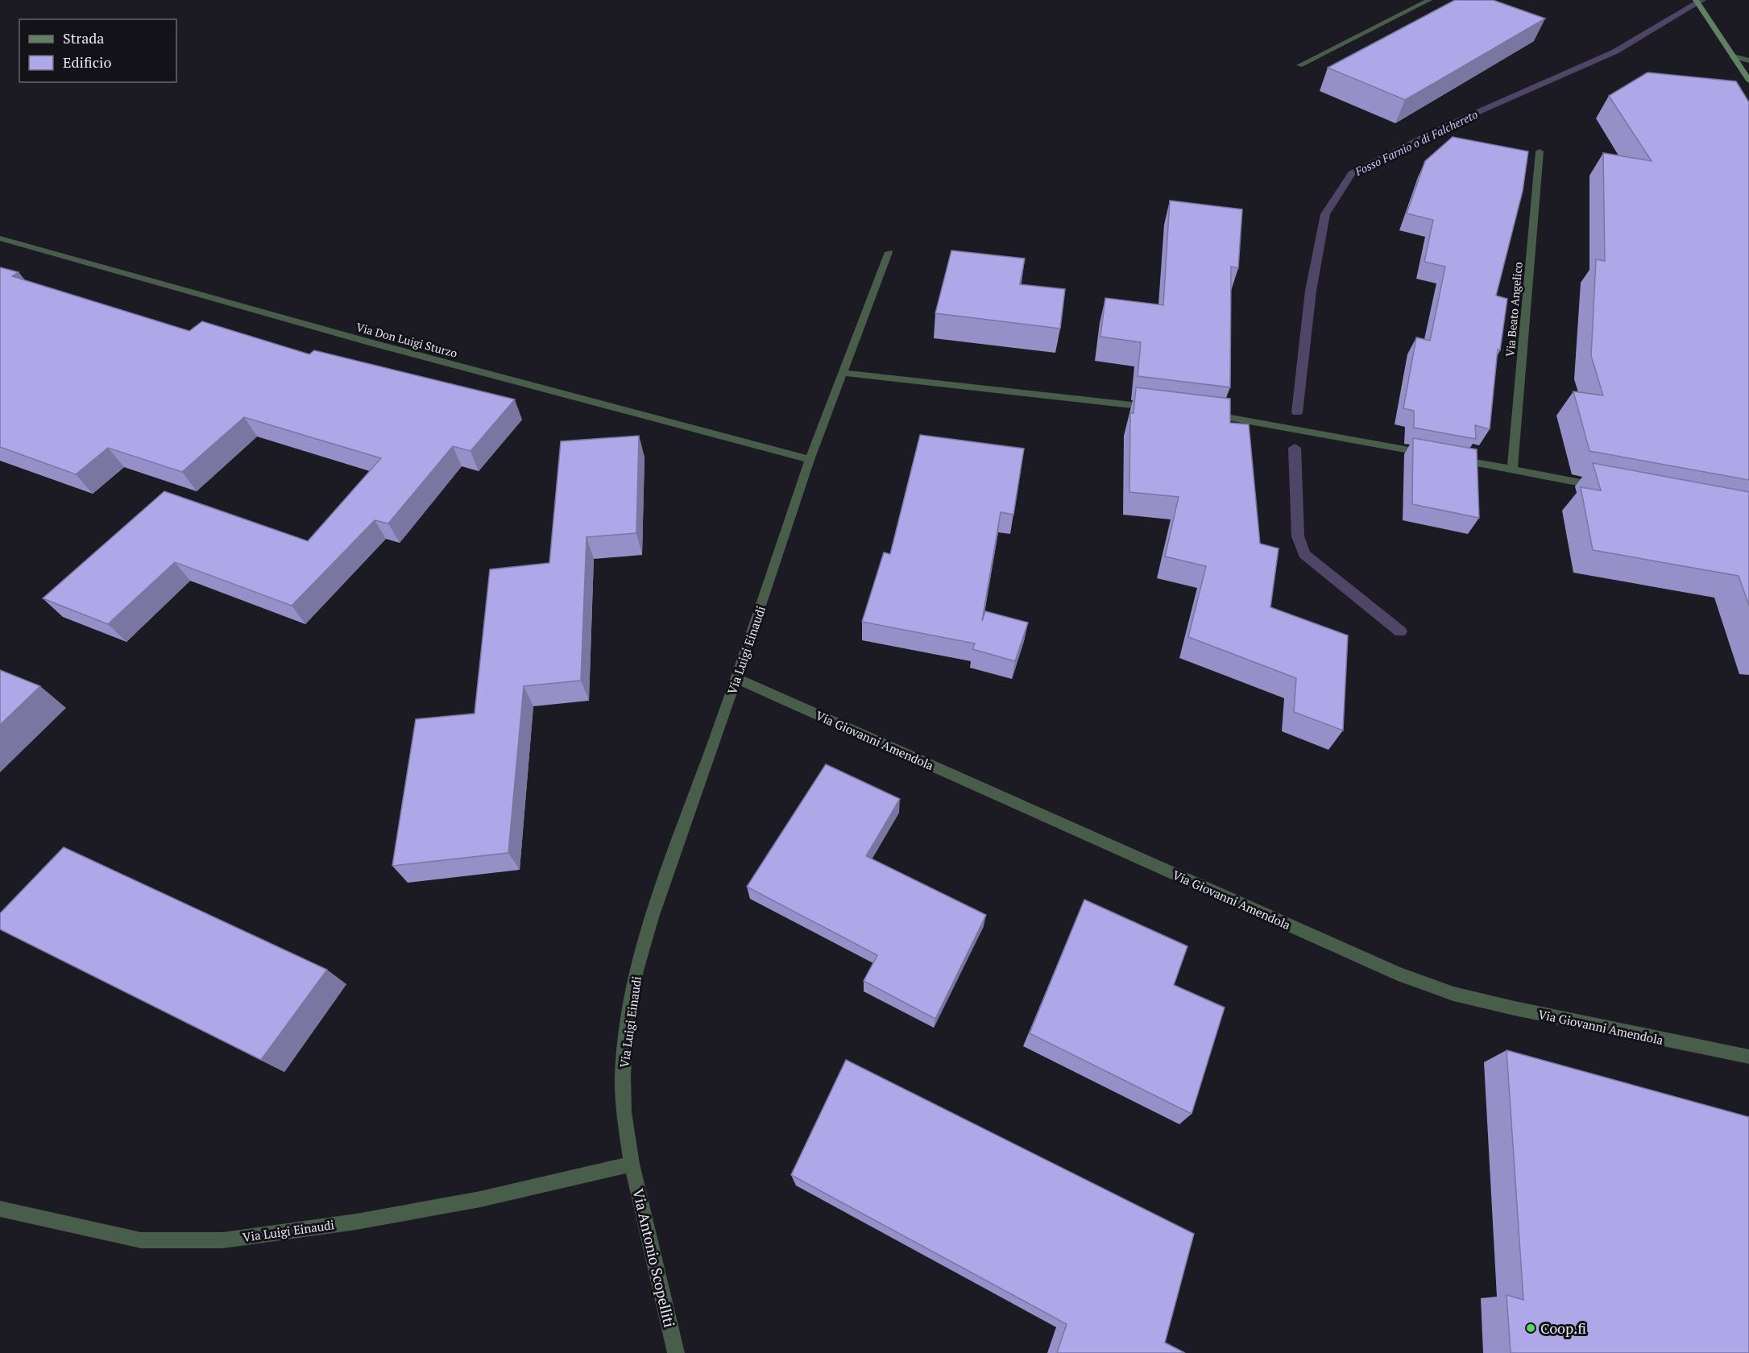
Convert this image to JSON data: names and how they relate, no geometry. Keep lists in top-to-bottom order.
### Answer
{
  "streets": {
    "street": [
      "Via Beato Angelico",
      "Via Don Luigi Sturzo",
      "Via Luigi Einaudi",
      "Via Giovanni Amendola",
      "Via Antonio Scopelliti"
    ]
  },
  "crossings": [
    ["Via Don Luigi Sturzo", "Via Luigi Einaudi"],
    ["Via Luigi Einaudi", "Via Giovanni Amendola"],
    ["Via Luigi Einaudi", "Via Antonio Scopelliti"]
  ],
  "water": ["Fosso Farnio o di Falchereto"],
  "places": ["Coop.fi"],
  "legend": ["Strada", "Edificio"]
}
